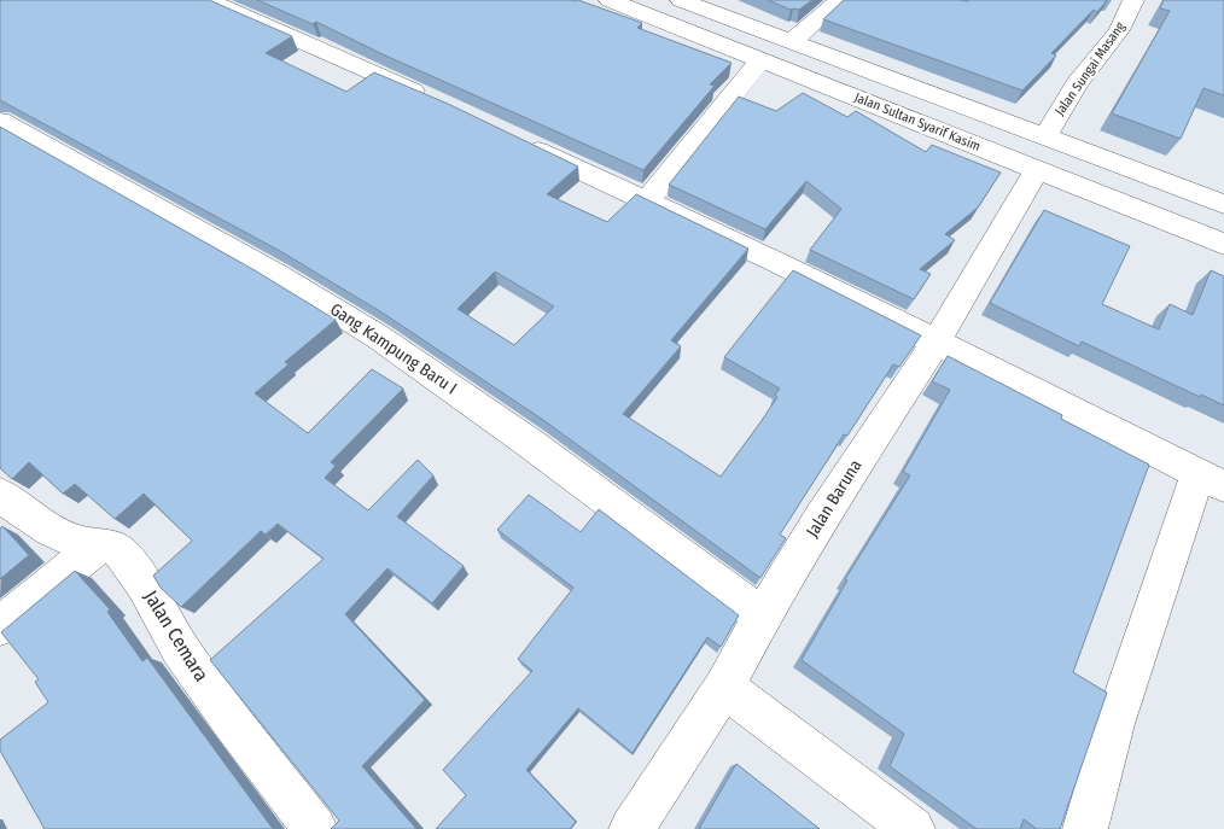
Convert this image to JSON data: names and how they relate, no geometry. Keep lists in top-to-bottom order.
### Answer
{
  "streets": {
    "street": [
      "Jalan Sungai Masang",
      "Jalan Sultan Syarif Kasim",
      "Gang Kampung Baru I",
      "Jalan Baruna",
      "Jalan Cemara"
    ]
  },
  "crossings": [
    ["Jalan Sungai Masang", "Jalan Sultan Syarif Kasim"],
    ["Jalan Sungai Masang", "Jalan Baruna"],
    ["Jalan Sultan Syarif Kasim", "Jalan Baruna"],
    ["Gang Kampung Baru I", "Jalan Baruna"]
  ]
}
